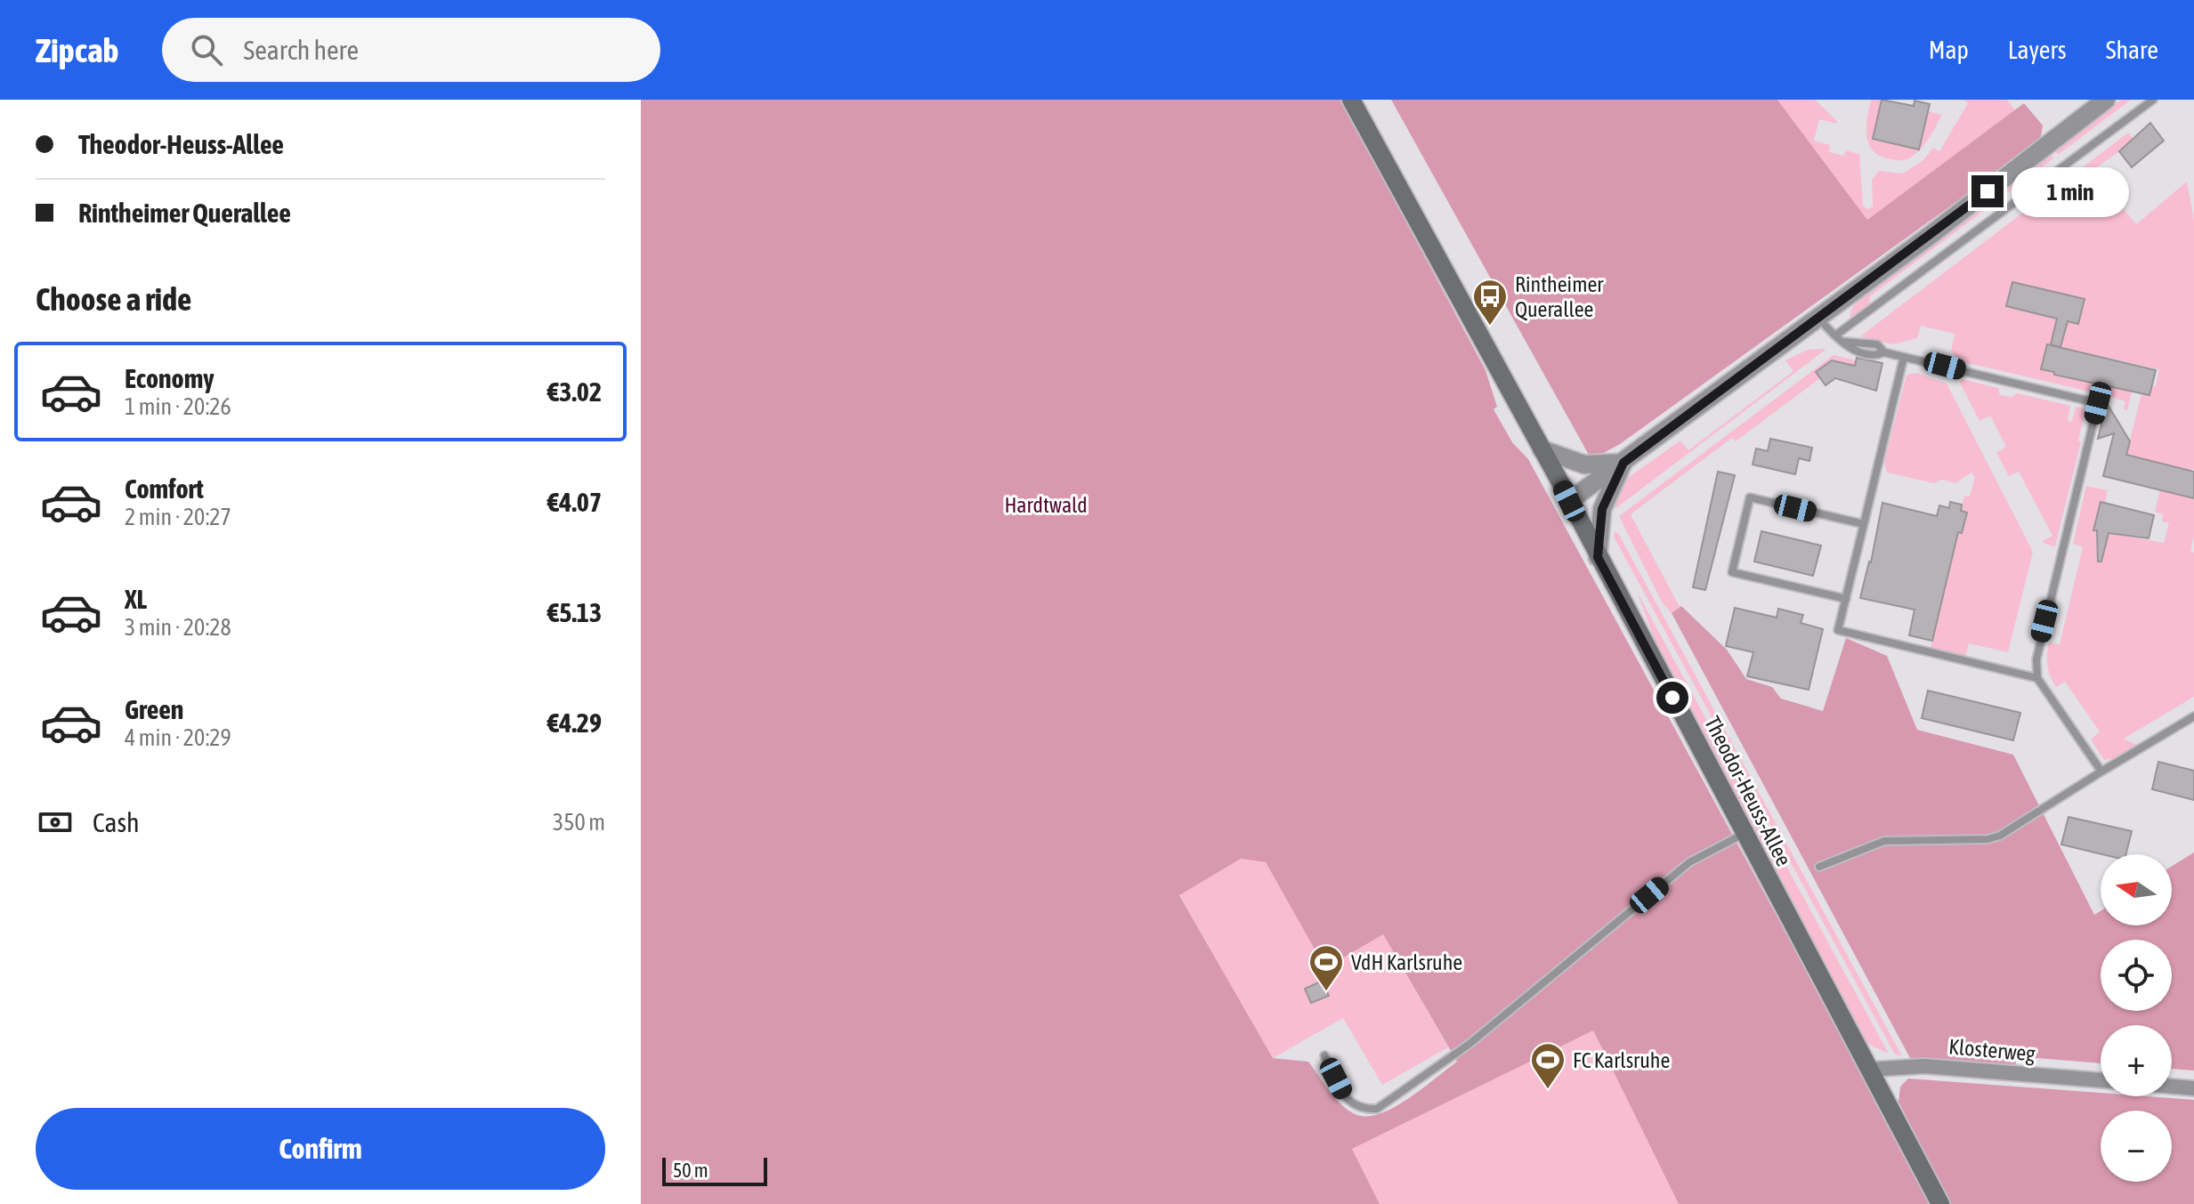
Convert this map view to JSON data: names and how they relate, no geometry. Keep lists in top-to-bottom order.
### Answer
{
  "streets": {
    "main road": ["Theodor-Heuss-Allee"],
    "street": ["Klosterweg"]
  },
  "crossings": [
    ["Theodor-Heuss-Allee", "Klosterweg"]
  ],
  "parks": ["Hardtwald"],
  "places": {
    "bus stop": ["Rintheimer Querallee"],
    "sports": ["VdH Karlsruhe", "FC Karlsruhe"]
  },
  "scale_bar": "50 m",
  "north": "left",
  "page": {
    "header": "Zipcab",
    "search": "Search here",
    "nav": ["Map", "Layers", "Share"],
    "banner": ["Theodor-Heuss-Allee", "Rintheimer Querallee"],
    "bubble": "1 min",
    "heading": "Choose a ride",
    "list": [
      {
        "name": "Economy",
        "note": "1 min · 20:26",
        "value": "€3.02"
      },
      {
        "name": "Comfort",
        "note": "2 min · 20:27",
        "value": "€4.07"
      },
      {
        "name": "XL",
        "note": "3 min · 20:28",
        "value": "€5.13"
      },
      {
        "name": "Green",
        "note": "4 min · 20:29",
        "value": "€4.29"
      }
    ],
    "pay": ["Cash", "350 m"],
    "map_buttons": ["+", "−"],
    "buttons": "Confirm",
    "scale": "50 m"
  }
}
